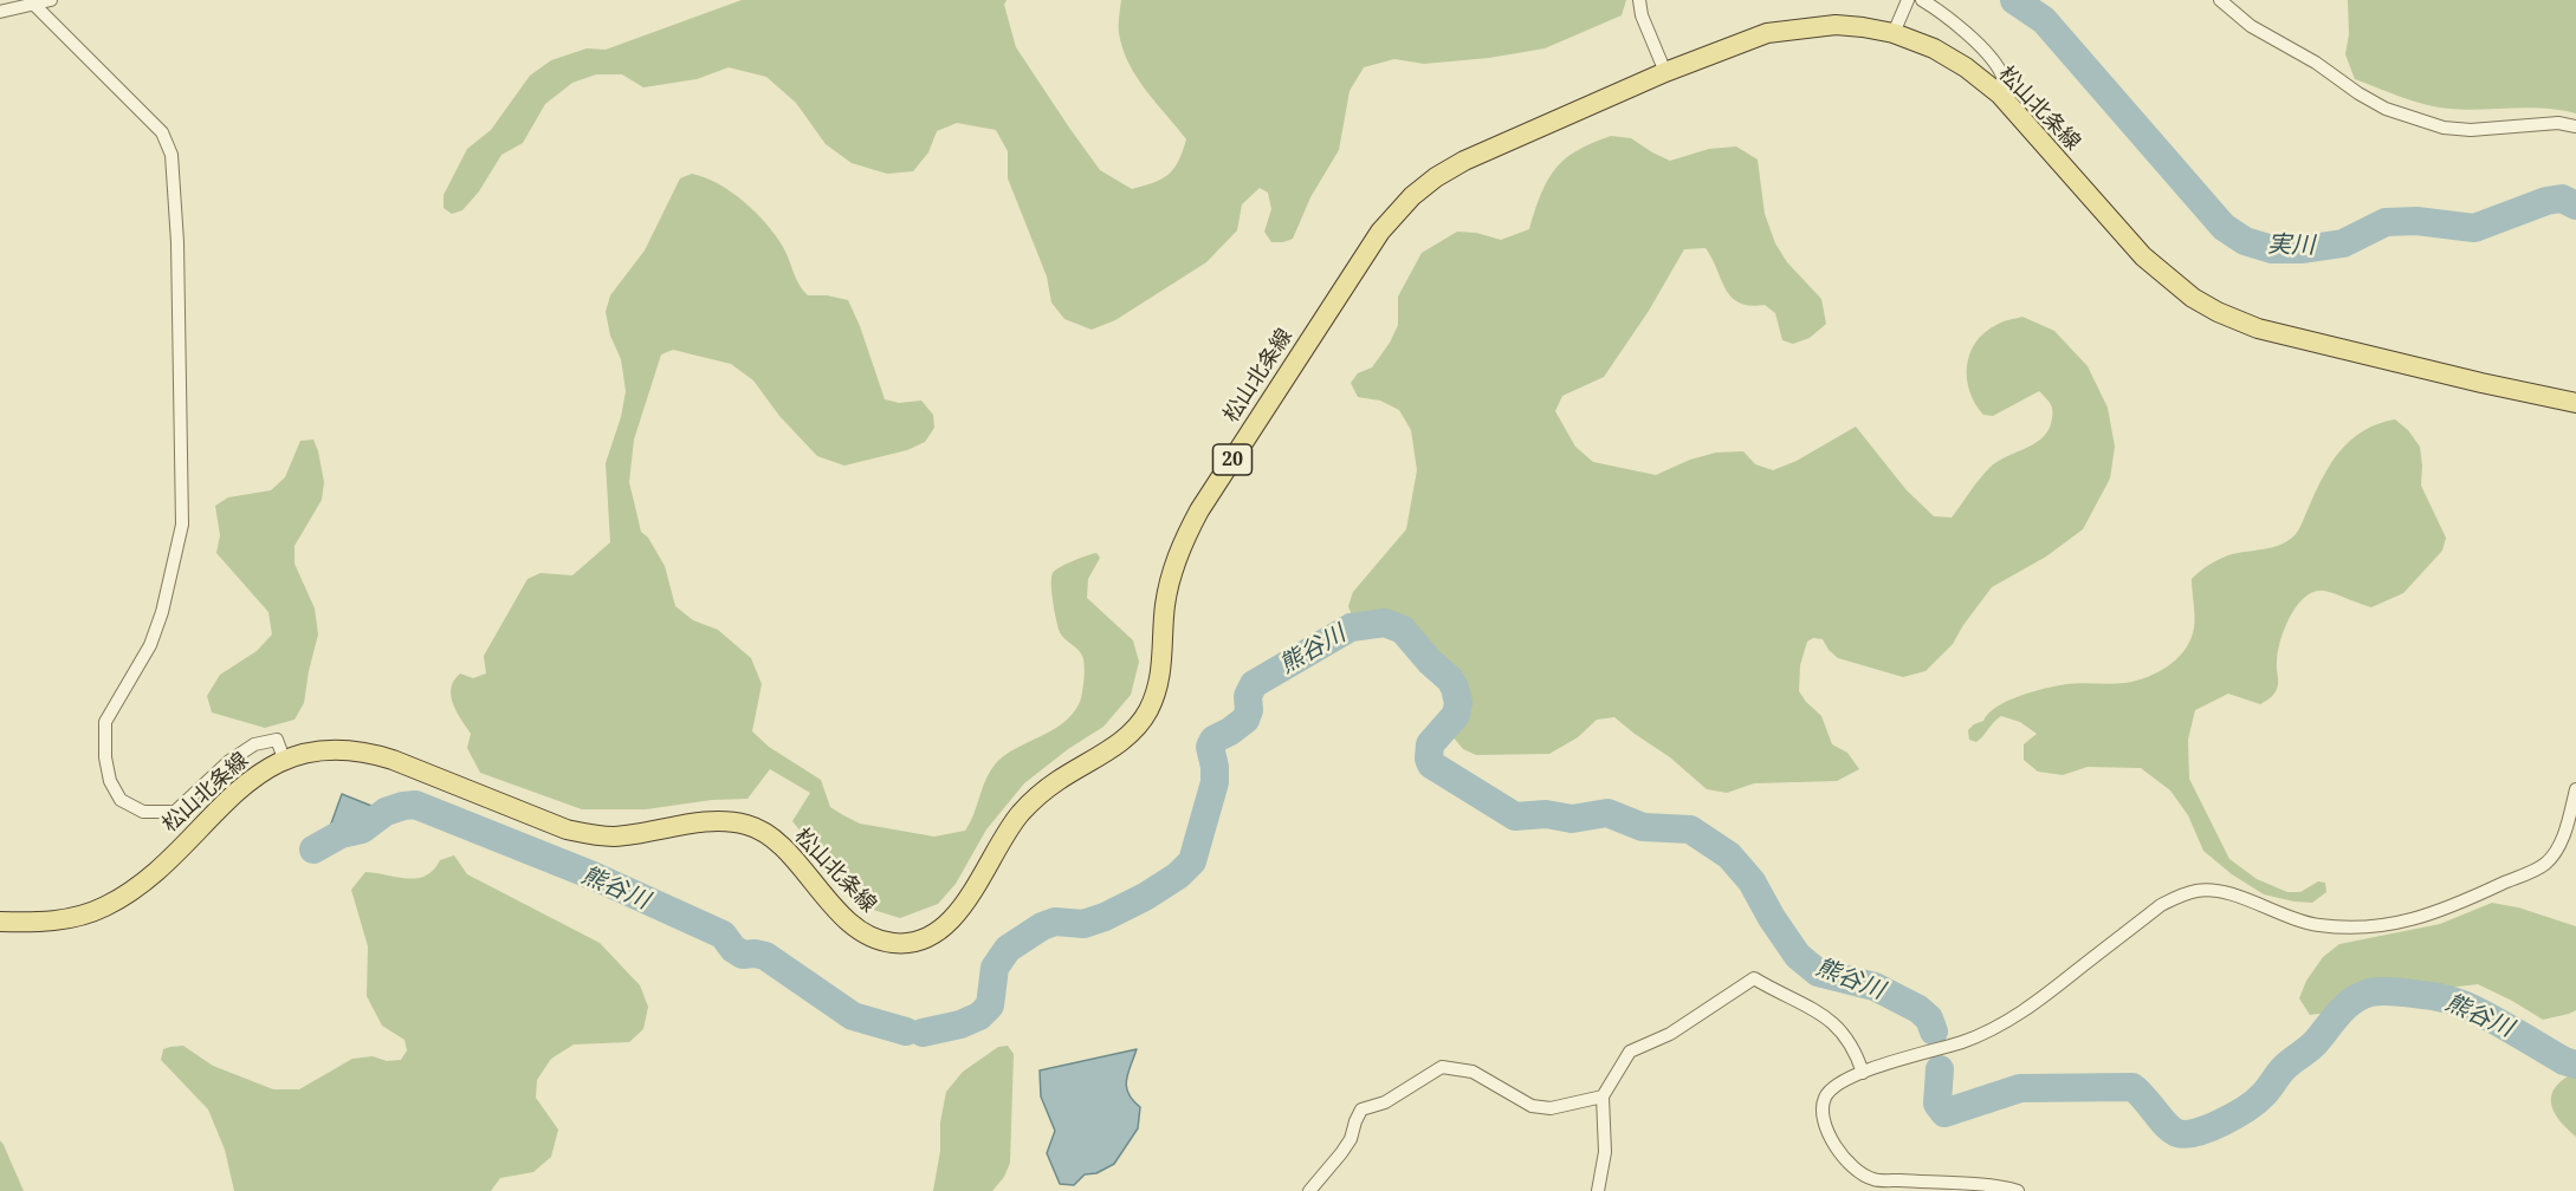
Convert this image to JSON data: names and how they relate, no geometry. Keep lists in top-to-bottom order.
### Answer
{
  "streets": {
    "main road": ["松山北条線", "20"]
  },
  "water": ["実川", "熊谷川"]
}
